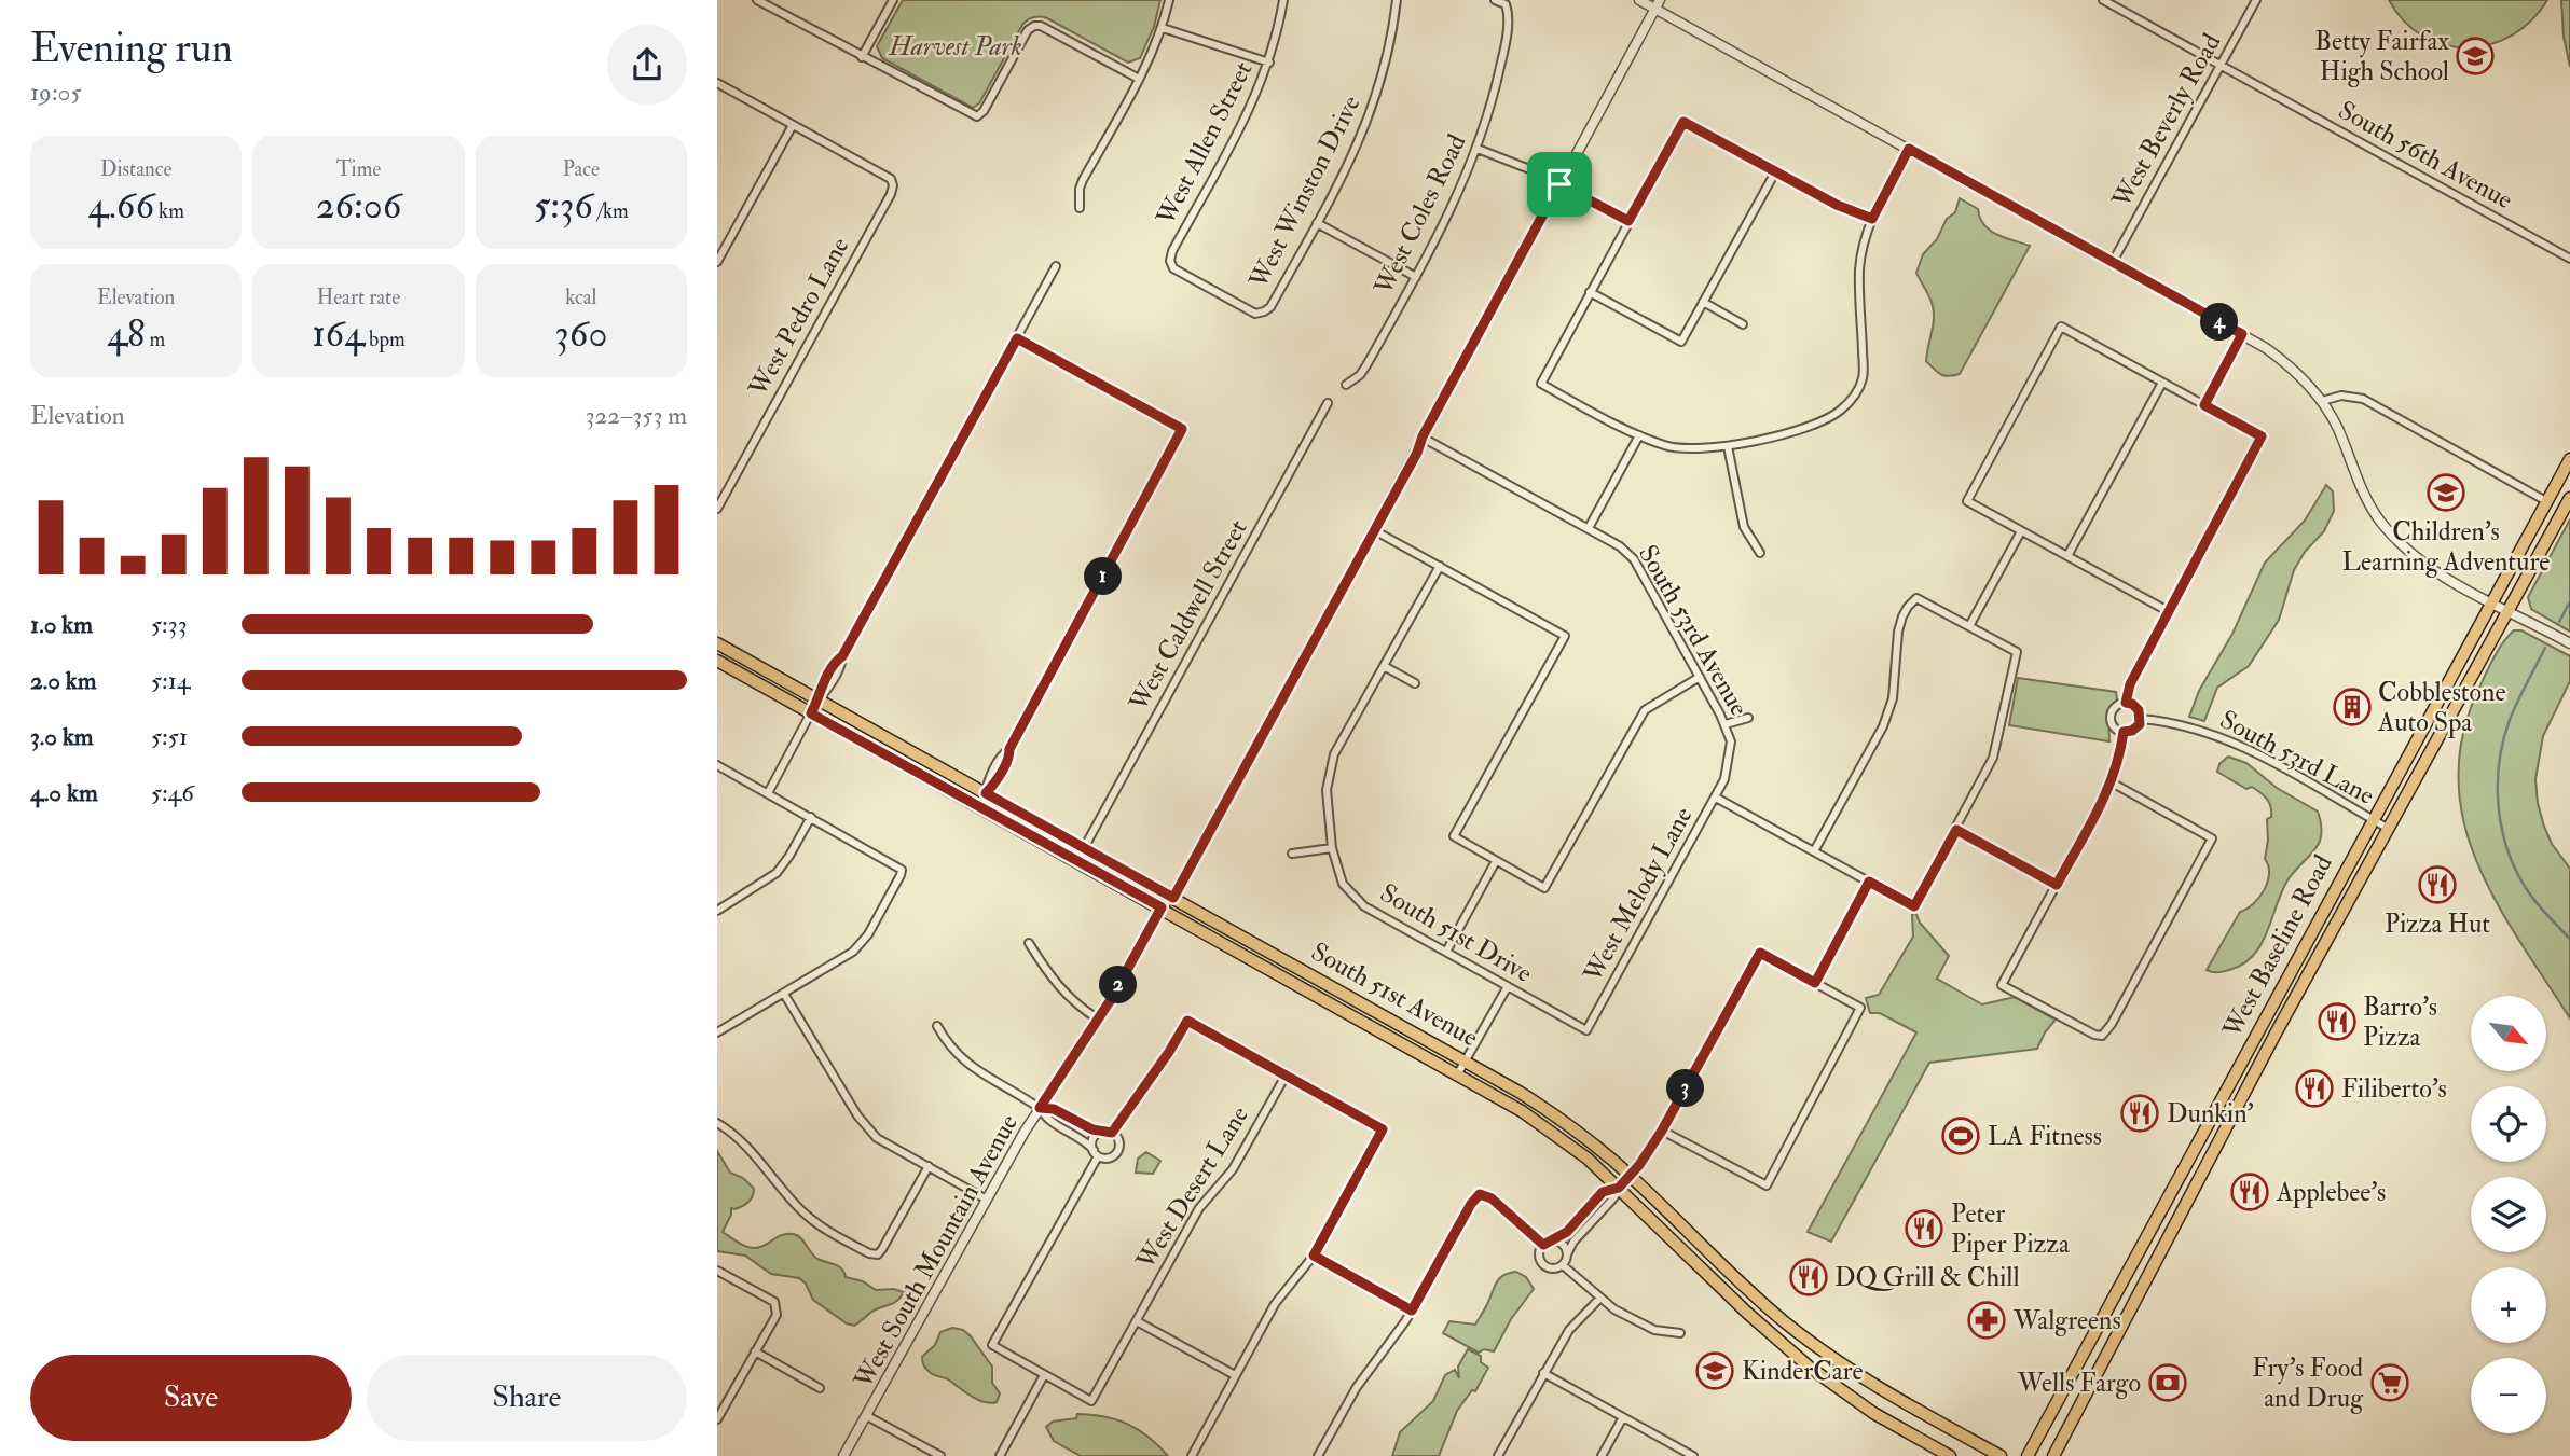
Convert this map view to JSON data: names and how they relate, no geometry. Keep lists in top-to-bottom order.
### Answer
{
  "streets": {
    "main road": ["West Baseline Road", "South 51st Avenue"],
    "street": [
      "West Beverly Road",
      "West Allen Street",
      "South 56th Avenue",
      "West Winston Drive",
      "West Coles Road",
      "West Pedro Lane",
      "West Caldwell Street",
      "South 53rd Avenue",
      "South 53rd Lane",
      "West Melody Lane",
      "South 51st Drive",
      "West Desert Lane",
      "West South Mountain Avenue"
    ]
  },
  "crossings": [
    ["West Beverly Road", "South 56th Avenue"],
    ["West Allen Street", "West Winston Drive"],
    ["West Caldwell Street", "South 51st Avenue"],
    ["South 53rd Avenue", "West Melody Lane"],
    ["South 53rd Avenue", "West South Mountain Avenue"],
    ["South 53rd Lane", "West Baseline Road"],
    ["West Melody Lane", "South 51st Drive"],
    ["South 51st Avenue", "West South Mountain Avenue"]
  ],
  "parks": ["Harvest Park"],
  "places": {
    "school or university": ["Betty Fairfax High School", "Children's Learning Adventure", "KinderCare"],
    "building": ["Cobblestone Auto Spa"],
    "restaurant": [
      "Pizza Hut",
      "Barro's Pizza",
      "Filiberto's",
      "Dunkin'",
      "Applebee's",
      "Peter Piper Pizza",
      "DQ Grill & Chill"
    ],
    "sports": ["LA Fitness"],
    "pharmacy": ["Walgreens"],
    "bank": ["Wells Fargo"],
    "supermarket": ["Fry's Food and Drug"]
  },
  "north": "bottom right",
  "page": {
    "heading": ["Evening run", "19:05"],
    "stats": [
      ["Distance", "4.66 km"],
      ["Time", "26:06"],
      ["Pace", "5:36 /km"],
      ["Elevation", "48 m"],
      ["Heart rate", "164 bpm"],
      ["kcal", "360"]
    ],
    "pins": [
      "4",
      "1",
      "2",
      "3"
    ],
    "chart": ["Elevation", "322–353 m"],
    "list": [
      {
        "name": "1.0 km",
        "note": "5:33"
      },
      {
        "name": "2.0 km",
        "note": "5:14"
      },
      {
        "name": "3.0 km",
        "note": "5:51"
      },
      {
        "name": "4.0 km",
        "note": "5:46"
      }
    ],
    "map_buttons": ["+", "−"],
    "buttons": ["Save", "Share"]
  }
}
